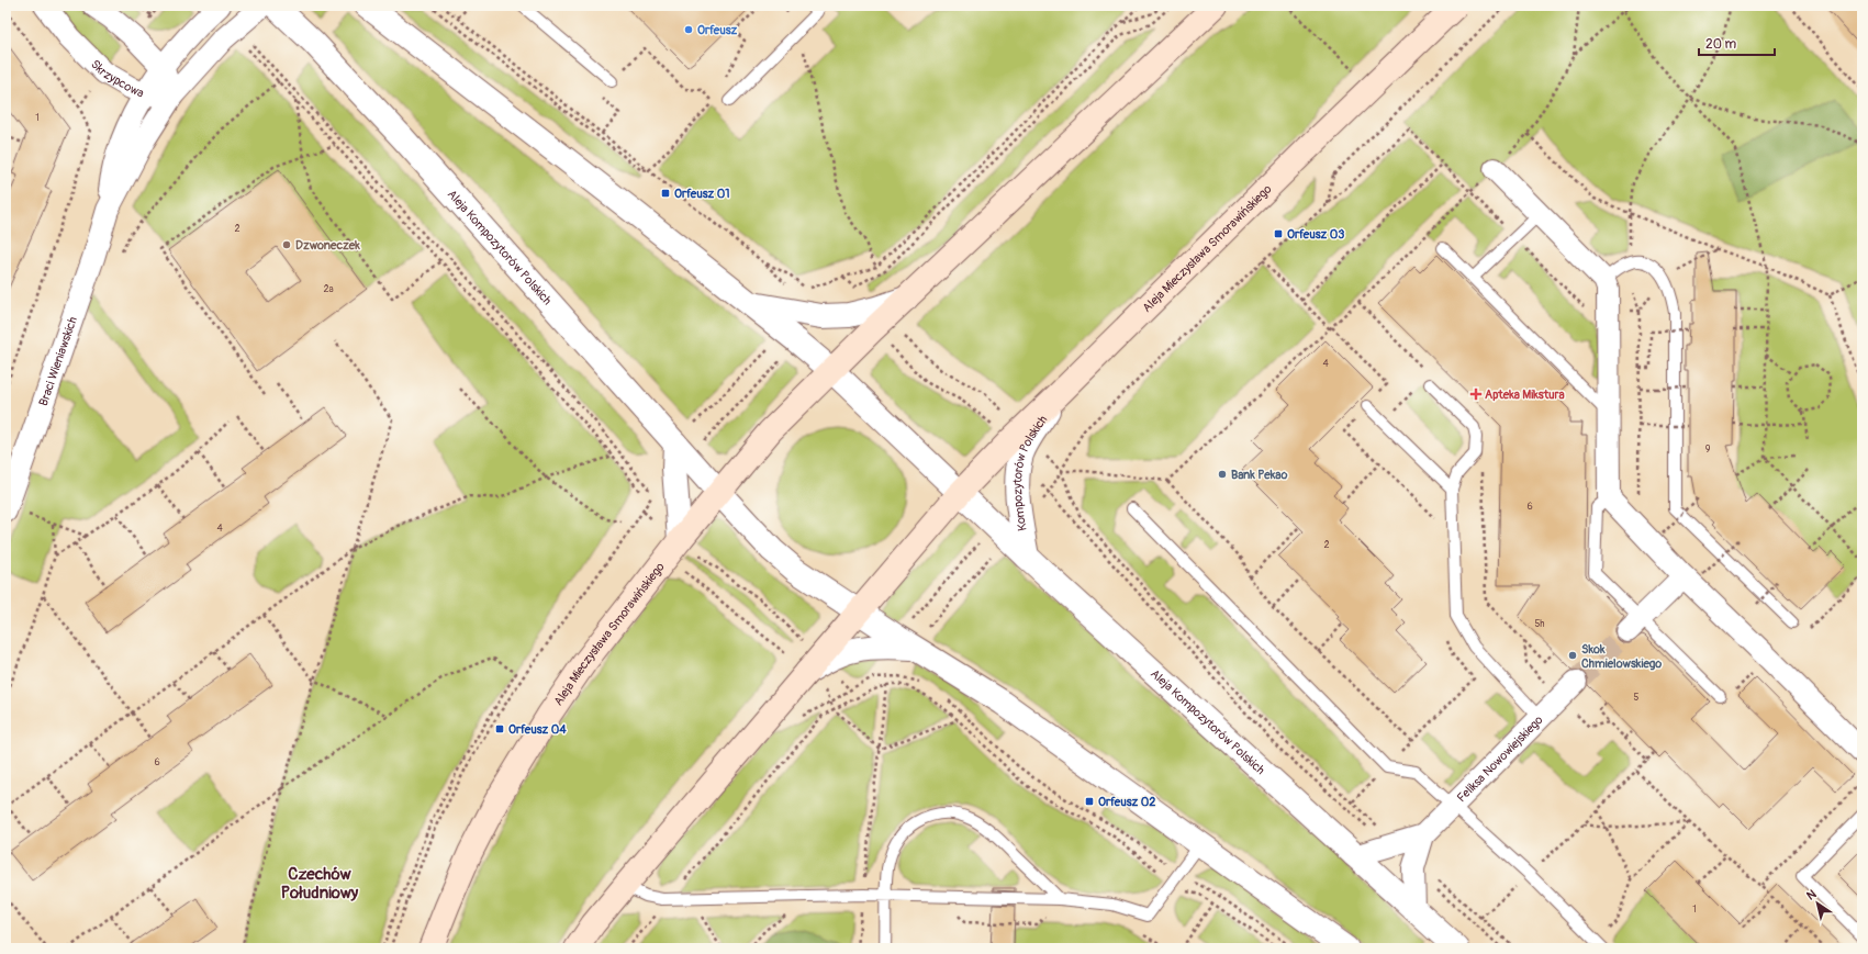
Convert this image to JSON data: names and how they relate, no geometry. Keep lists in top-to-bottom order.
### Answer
{
  "streets": {
    "main road": ["Aleja Mieczysława Smorawińskiego"],
    "street": [
      "Skrzypcowa",
      "Aleja Kompozytorów Polskich",
      "Braci Wieniawskich",
      "Kompozytorów Polskich",
      "Feliksa Nowowiejskiego"
    ]
  },
  "crossings": [
    ["Skrzypcowa", "Braci Wieniawskich"],
    ["Aleja Kompozytorów Polskich", "Aleja Mieczysława Smorawińskiego"],
    ["Aleja Kompozytorów Polskich", "Kompozytorów Polskich"],
    ["Aleja Kompozytorów Polskich", "Feliksa Nowowiejskiego"],
    ["Aleja Mieczysława Smorawińskiego", "Kompozytorów Polskich"]
  ],
  "districts": ["Czechów Południowy"],
  "places": {
    "other": [
      "Orfeusz",
      "Dzwoneczek",
      "Bank Pekao",
      "Skok Chmielowskiego"
    ],
    "transit": [
      "Orfeusz 01",
      "Orfeusz 03",
      "Orfeusz 04",
      "Orfeusz 02"
    ],
    "health": ["Apteka Mikstura"]
  },
  "house_numbers": [
    "1",
    "2",
    "2a",
    "4",
    "9",
    "6",
    "4",
    "2",
    "5h",
    "5",
    "6",
    "1"
  ],
  "scale_bar": "20 m",
  "north": "top left"
}
